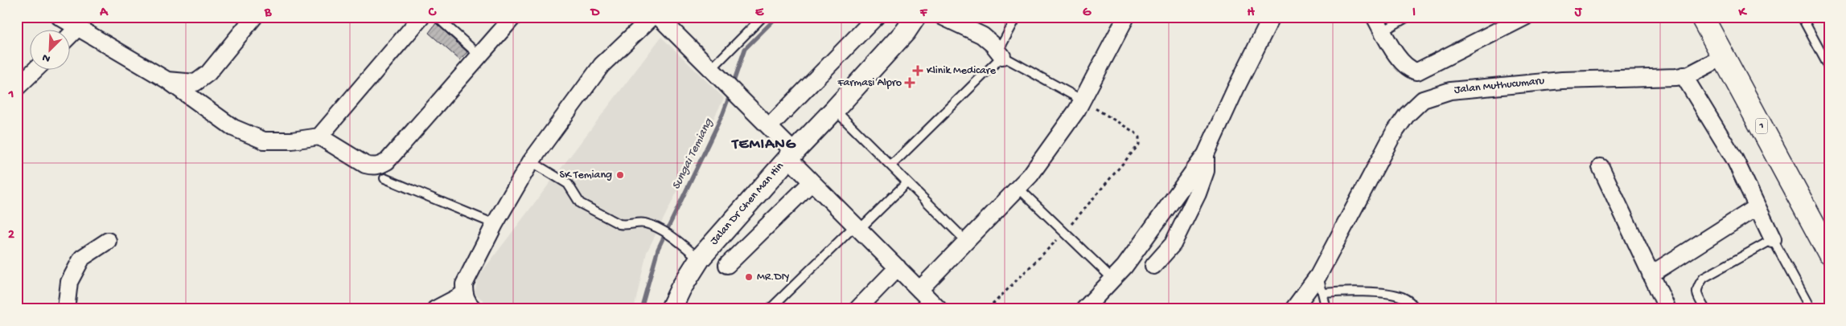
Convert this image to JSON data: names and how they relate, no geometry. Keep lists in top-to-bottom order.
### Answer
{
  "streets": {
    "highway": ["1"],
    "street": ["Jalan Muthucumaru", "Jalan Dr Chen Man Hin"]
  },
  "crossings": [
    ["Jalan Muthucumaru", "1"]
  ],
  "districts": ["TEMIANG"],
  "water": ["Sungai Temiang"],
  "places": {
    "health": ["Klinik Medicare", "Farmasi Alpro"],
    "other": ["SK Temiang", "MR.DIY"]
  },
  "north": "bottom left",
  "grid": {
    "columns": [
      "A",
      "B",
      "C",
      "D",
      "E",
      "F",
      "G",
      "H",
      "I",
      "J",
      "K"
    ],
    "rows": ["1", "2"]
  }
}
